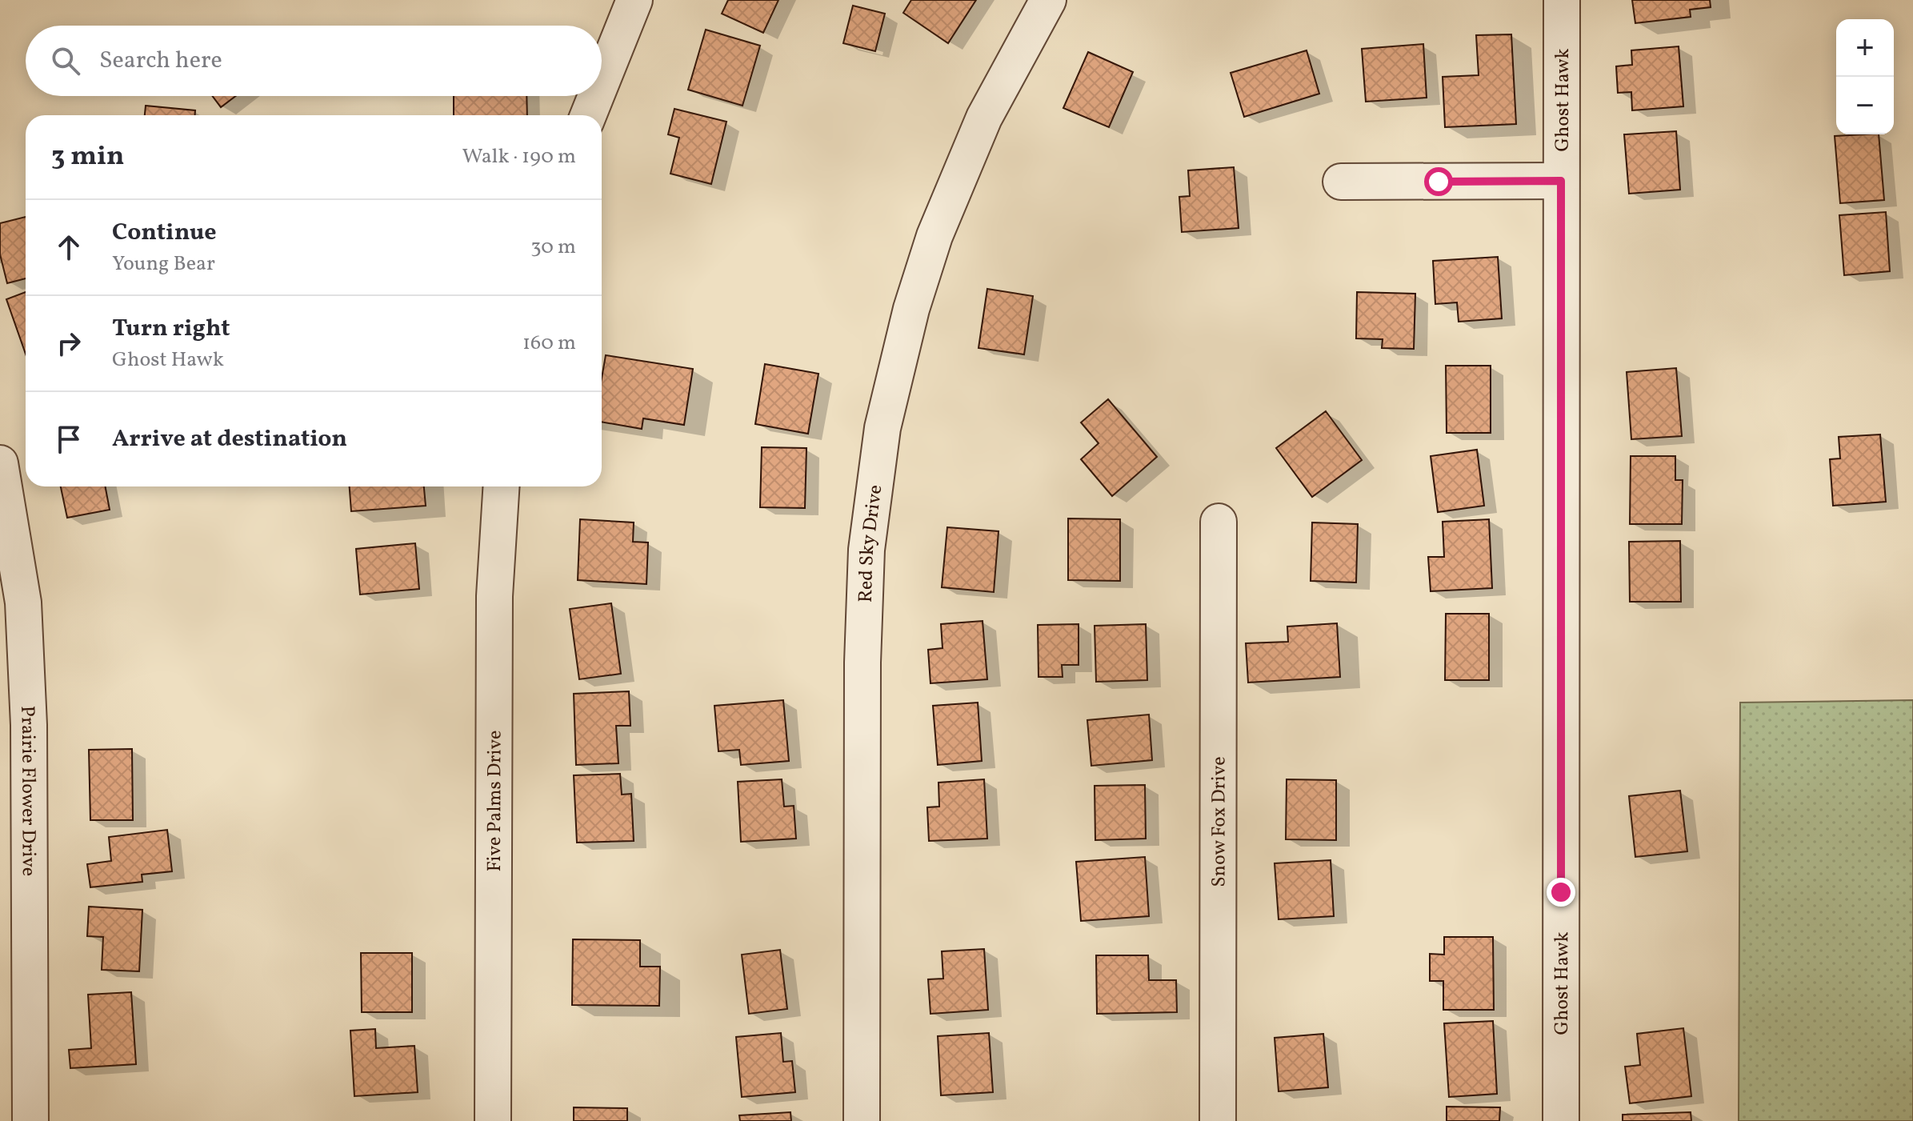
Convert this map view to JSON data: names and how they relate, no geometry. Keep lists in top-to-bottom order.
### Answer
{
  "streets": {
    "street": [
      "Ghost Hawk",
      "Red Sky Drive",
      "Prairie Flower Drive",
      "Five Palms Drive",
      "Snow Fox Drive"
    ]
  },
  "page": {
    "map_buttons": ["+", "−"],
    "search": "Search here",
    "heading": ["3 min", "Walk · 190 m"],
    "list": [
      ["Continue", "Young Bear", "30 m"],
      ["Turn right", "Ghost Hawk", "160 m"],
      "Arrive at destination"
    ]
  }
}
